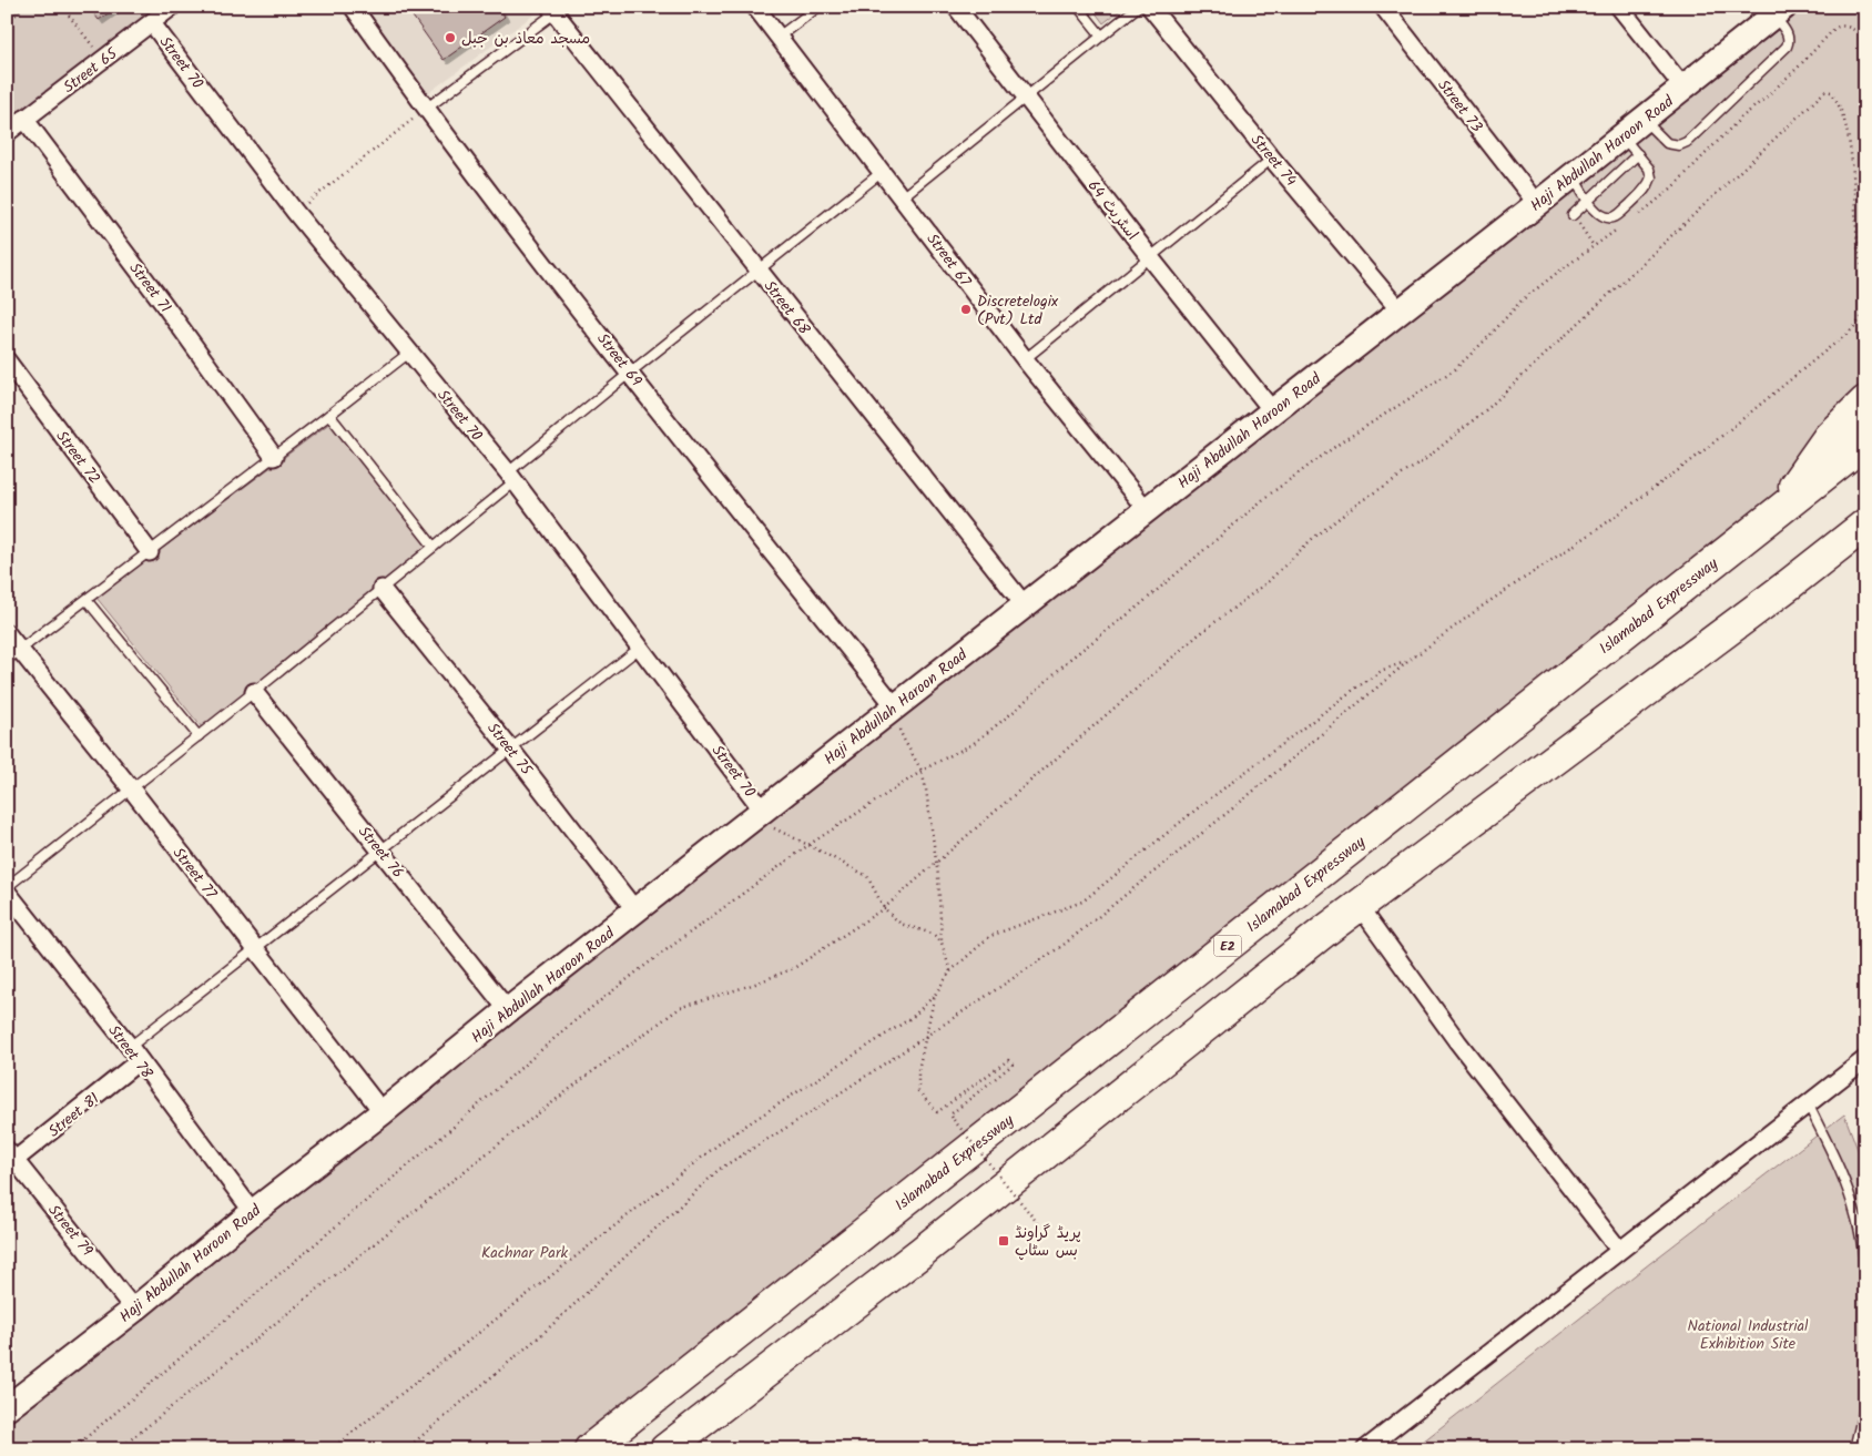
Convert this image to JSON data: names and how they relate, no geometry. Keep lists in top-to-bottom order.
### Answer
{
  "streets": {
    "highway": ["Islamabad Expressway", "E2"],
    "street": [
      "Street 70",
      "Street 65",
      "Street 73",
      "Haji Abdullah Haroon Road",
      "Street 74",
      "اسٹریٹ 64",
      "Street 67",
      "Street 71",
      "Street 68",
      "Street 69",
      "Street 72",
      "Street 75",
      "Street 76",
      "Street 77",
      "Street 78",
      "Street 81",
      "Street 79"
    ]
  },
  "crossings": [
    ["Street 70", "Street 65"],
    ["Street 70", "Haji Abdullah Haroon Road"],
    ["Street 65", "Street 71"],
    ["Street 73", "Haji Abdullah Haroon Road"],
    ["Haji Abdullah Haroon Road", "Street 74"],
    ["Haji Abdullah Haroon Road", "اسٹریٹ 64"],
    ["Haji Abdullah Haroon Road", "Street 67"],
    ["Haji Abdullah Haroon Road", "Street 68"],
    ["Haji Abdullah Haroon Road", "Street 69"],
    ["Haji Abdullah Haroon Road", "Street 75"],
    ["Haji Abdullah Haroon Road", "Street 76"],
    ["Haji Abdullah Haroon Road", "Street 77"],
    ["Haji Abdullah Haroon Road", "Street 78"],
    ["Haji Abdullah Haroon Road", "Street 79"],
    ["Street 78", "Street 81"],
    ["Street 81", "Street 79"]
  ],
  "parks": ["Kachnar Park", "National Industrial Exhibition Site"],
  "places": {
    "other": ["مسجد معاذ بن جبل", "Discretelogix (Pvt) Ltd"],
    "transit": ["پریڈ گراونڈ بس سٹاپ"]
  }
}
